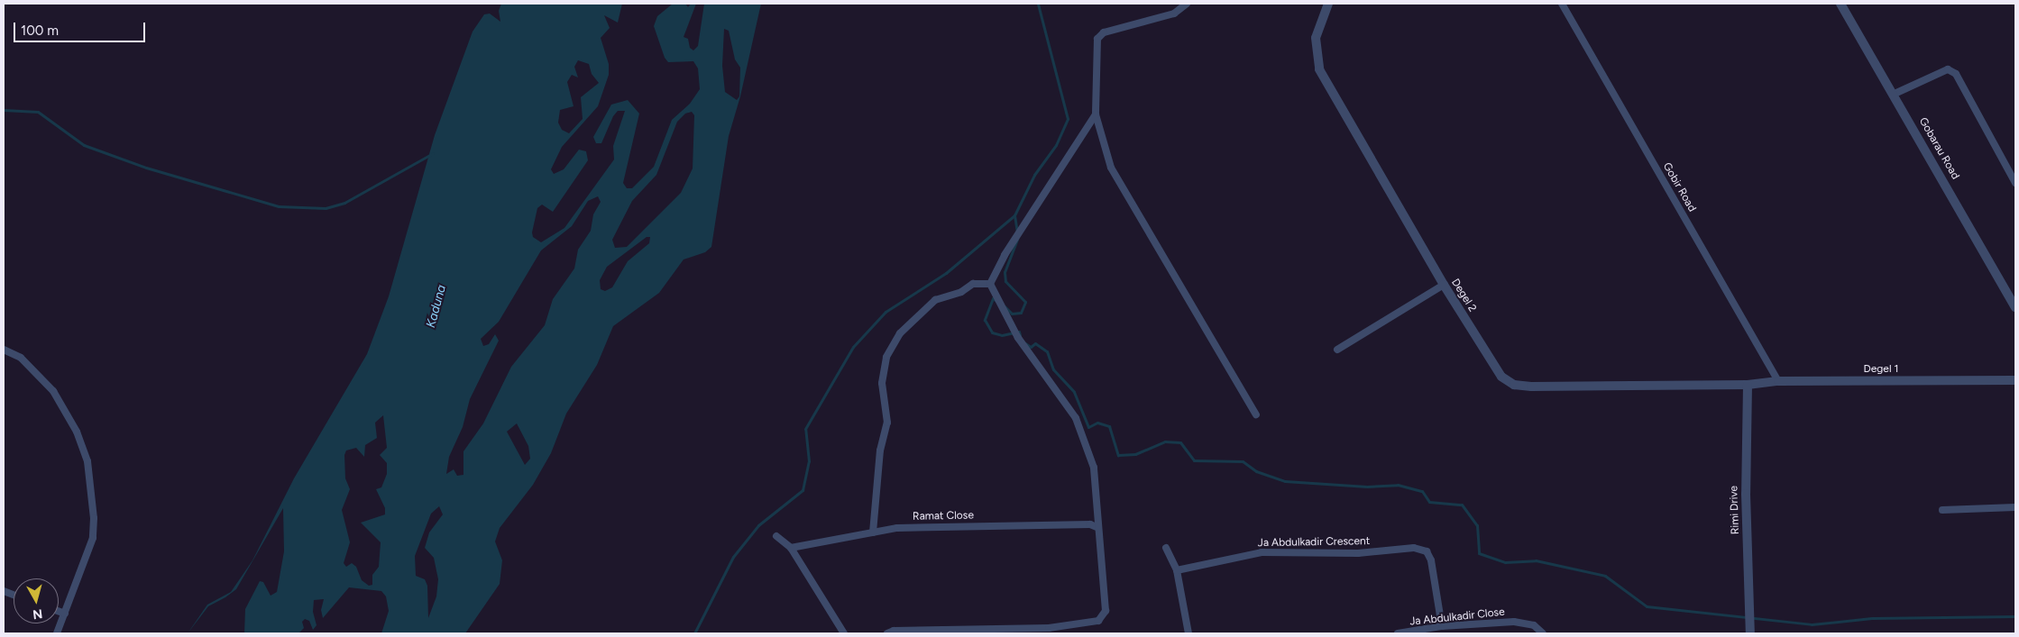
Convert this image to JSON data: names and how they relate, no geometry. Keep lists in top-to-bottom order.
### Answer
{
  "streets": {
    "street": [
      "Gobarau Road",
      "Gobir Road",
      "Degel 2",
      "Degel 1",
      "Rimi Drive",
      "Ramat Close",
      "Ja Abdulkadir Crescent",
      "Ja Abdulkadir Close"
    ]
  },
  "crossings": [
    ["Gobir Road", "Degel 1"],
    ["Degel 2", "Degel 1"],
    ["Degel 2", "Rimi Drive"],
    ["Degel 1", "Rimi Drive"],
    ["Ja Abdulkadir Crescent", "Ja Abdulkadir Close"]
  ],
  "water": ["Kaduna"],
  "scale_bar": "100 m",
  "north": "bottom"
}
